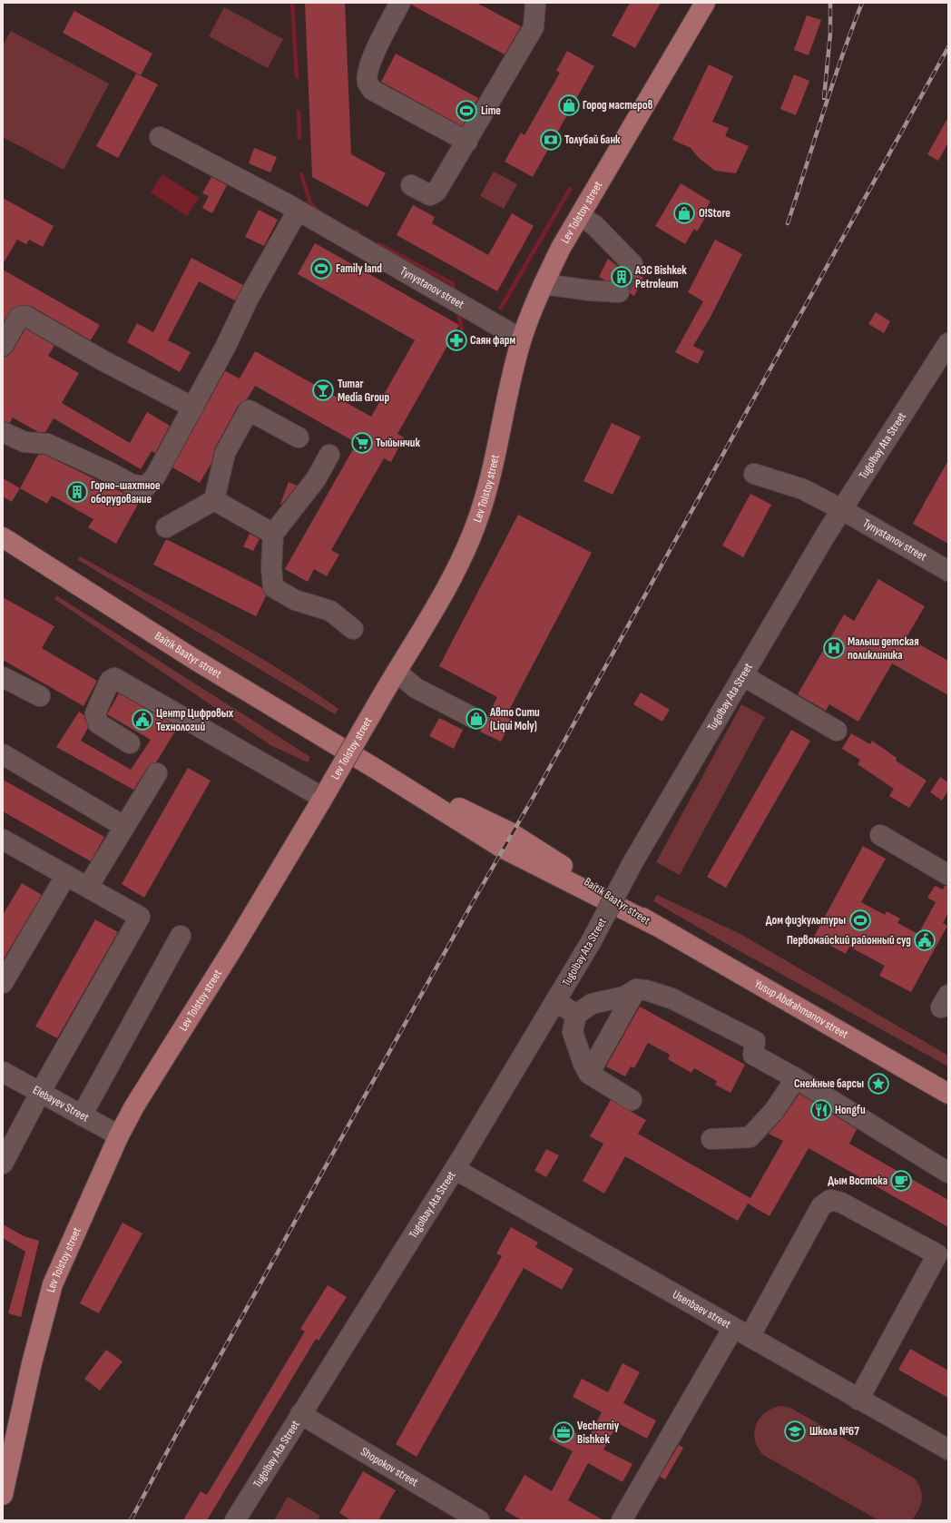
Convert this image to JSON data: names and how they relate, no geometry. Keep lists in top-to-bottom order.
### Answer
{
  "streets": {
    "main road": ["Lev Tolstoy street", "Baitik Baatyr street", "Yusup Abdrahmanov street"],
    "street": [
      "Tynystanov street",
      "Tugolbay Ata Street",
      "Elebayev Street",
      "Usenbaev street",
      "Shopokov street"
    ]
  },
  "crossings": [
    ["Lev Tolstoy street", "Tynystanov street"],
    ["Lev Tolstoy street", "Elebayev Street"],
    ["Tynystanov street", "Tugolbay Ata Street"],
    ["Tugolbay Ata Street", "Usenbaev street"],
    ["Tugolbay Ata Street", "Shopokov street"],
    ["Baitik Baatyr street", "Yusup Abdrahmanov street"]
  ],
  "places": {
    "shop": ["Город мастеров", "O!Store", "Авто Сити (Liqui Moly)"],
    "sports": ["Lime", "Family land", "Дом физкультуры"],
    "bank": ["Толубай банк"],
    "building": ["АЗС Bishkek Petroleum", "Горно-шахтное оборудование"],
    "pharmacy": ["Саян фарм"],
    "bar": ["Tumar Media Group"],
    "supermarket": ["Тыйынчик"],
    "hospital": ["Малыш детская поликлиника"],
    "public building": ["Центр Цифровых Технологий", "Первомайский районный суд"],
    "place": ["Снежные барсы"],
    "restaurant": ["Hongfu"],
    "cafe": ["Дым Востока"],
    "school or university": ["Школа №67"],
    "office": ["Vecherniy Bishkek"]
  }
}
